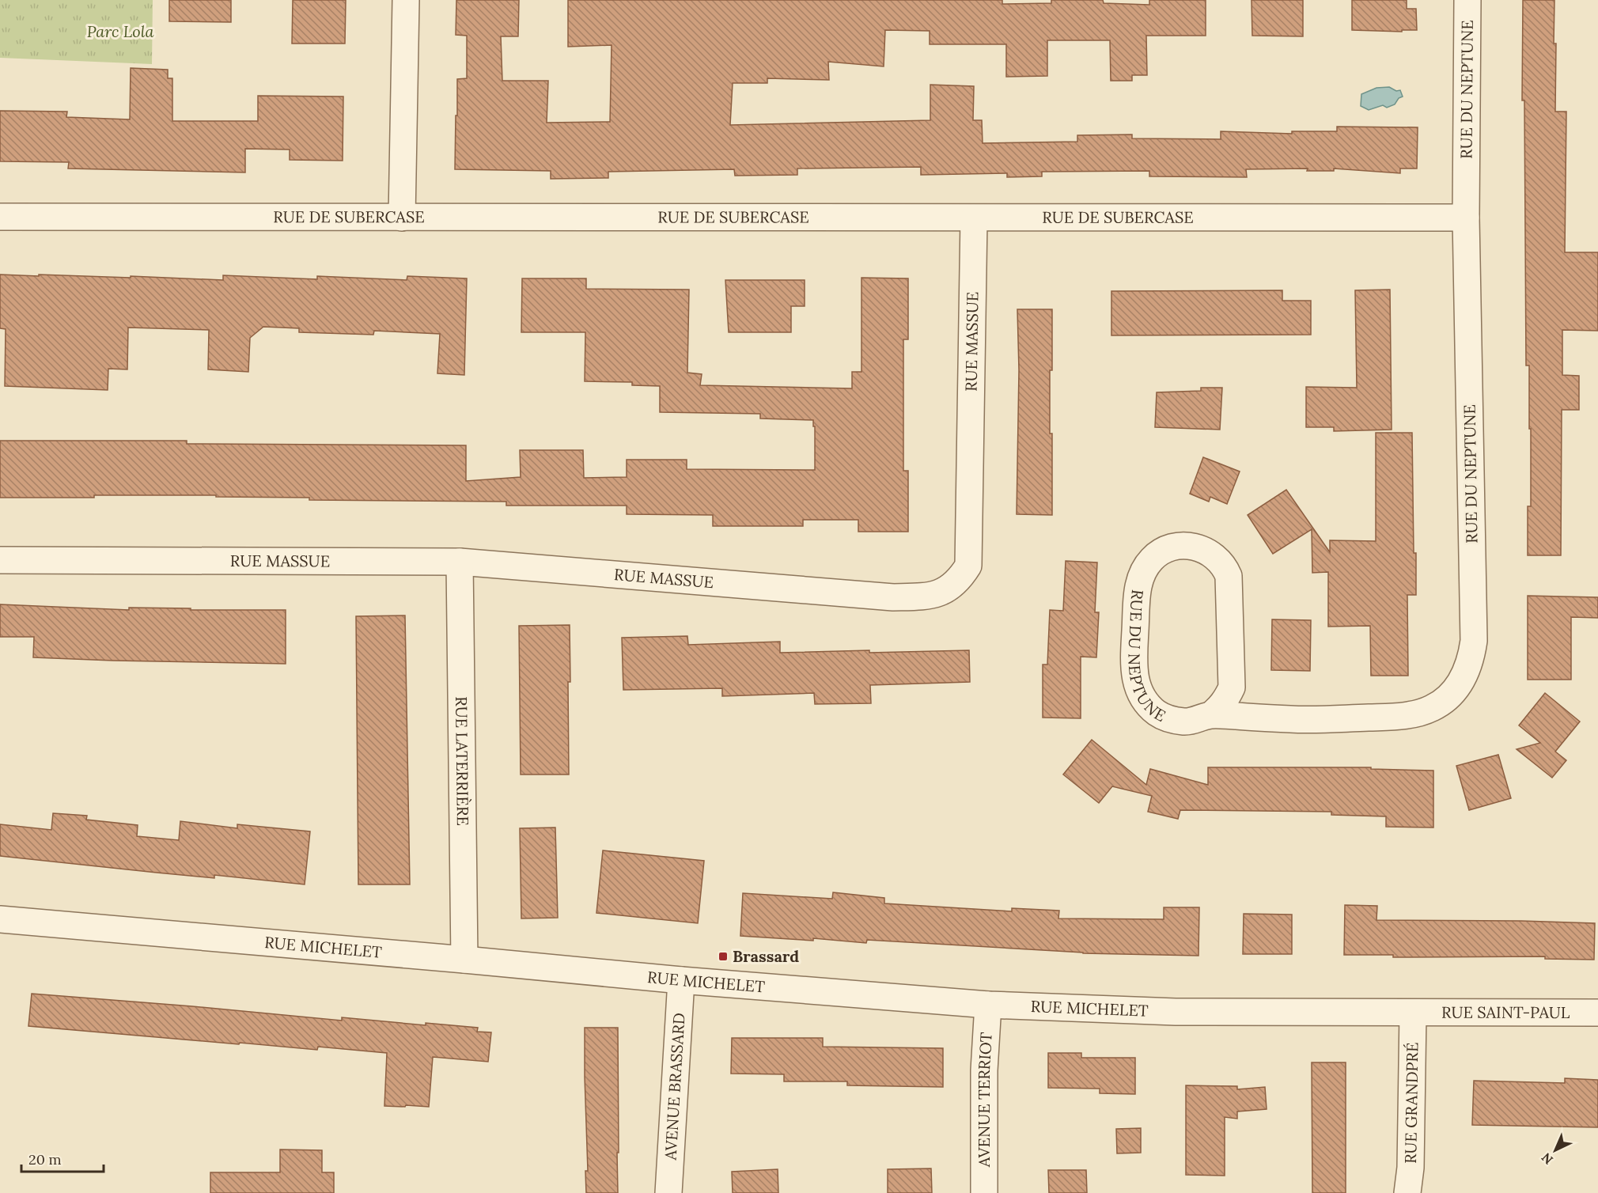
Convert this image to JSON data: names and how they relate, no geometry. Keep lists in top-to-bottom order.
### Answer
{
  "streets": {
    "street": [
      "RUE DU NEPTUNE",
      "RUE DE SUBERCASE",
      "RUE MASSUE",
      "RUE LATERRIÈRE",
      "RUE MICHELET",
      "RUE SAINT-PAUL",
      "AVENUE BRASSARD",
      "AVENUE TERRIOT",
      "RUE GRANDPRÉ"
    ]
  },
  "crossings": [
    ["RUE DU NEPTUNE", "RUE DE SUBERCASE"],
    ["RUE DE SUBERCASE", "RUE MASSUE"],
    ["RUE MASSUE", "RUE LATERRIÈRE"],
    ["RUE LATERRIÈRE", "RUE MICHELET"],
    ["RUE MICHELET", "RUE SAINT-PAUL"],
    ["RUE MICHELET", "AVENUE BRASSARD"],
    ["RUE MICHELET", "AVENUE TERRIOT"],
    ["RUE MICHELET", "RUE GRANDPRÉ"],
    ["RUE SAINT-PAUL", "RUE GRANDPRÉ"]
  ],
  "parks": ["Parc Lola"],
  "places": {
    "transit": ["Brassard"]
  },
  "scale_bar": "20 m",
  "north": "bottom left"
}
